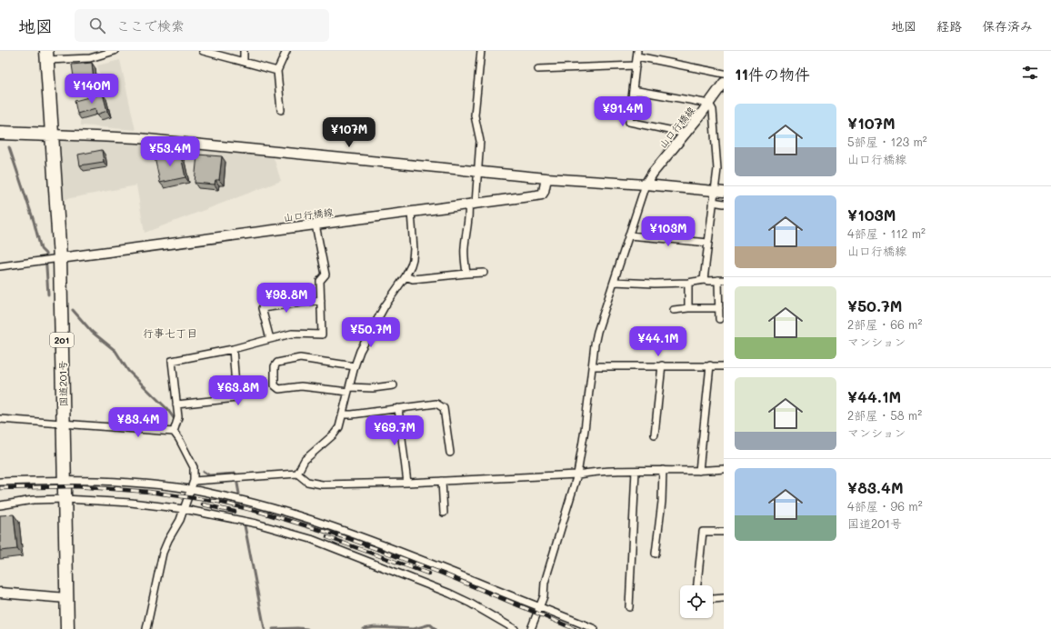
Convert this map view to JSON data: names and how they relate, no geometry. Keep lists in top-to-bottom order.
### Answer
{
  "streets": {
    "highway": ["201", "国道201号"],
    "main road": ["山口行橋線"]
  },
  "crossings": [
    ["山口行橋線", "国道201号"]
  ],
  "districts": ["行事七丁目"],
  "page": {
    "header": "地図",
    "search": "ここで検索",
    "nav": ["地図", "経路", "保存済み"],
    "heading": "11件の物件",
    "price": [
      "¥140M",
      "¥91.4M",
      "¥107M",
      "¥53.4M",
      "¥103M",
      "¥98.8M",
      "¥50.7M",
      "¥44.1M",
      "¥63.8M",
      "¥83.4M",
      "¥69.7M"
    ],
    "list": [
      {
        "name": "¥107M",
        "note": "5部屋 · 123 m² · 山口行橋線"
      },
      {
        "name": "¥103M",
        "note": "4部屋 · 112 m² · 山口行橋線"
      },
      {
        "name": "¥50.7M",
        "note": "2部屋 · 66 m² · マンション"
      },
      {
        "name": "¥44.1M",
        "note": "2部屋 · 58 m² · マンション"
      },
      {
        "name": "¥83.4M",
        "note": "4部屋 · 96 m² · 国道201号"
      }
    ]
  }
}
